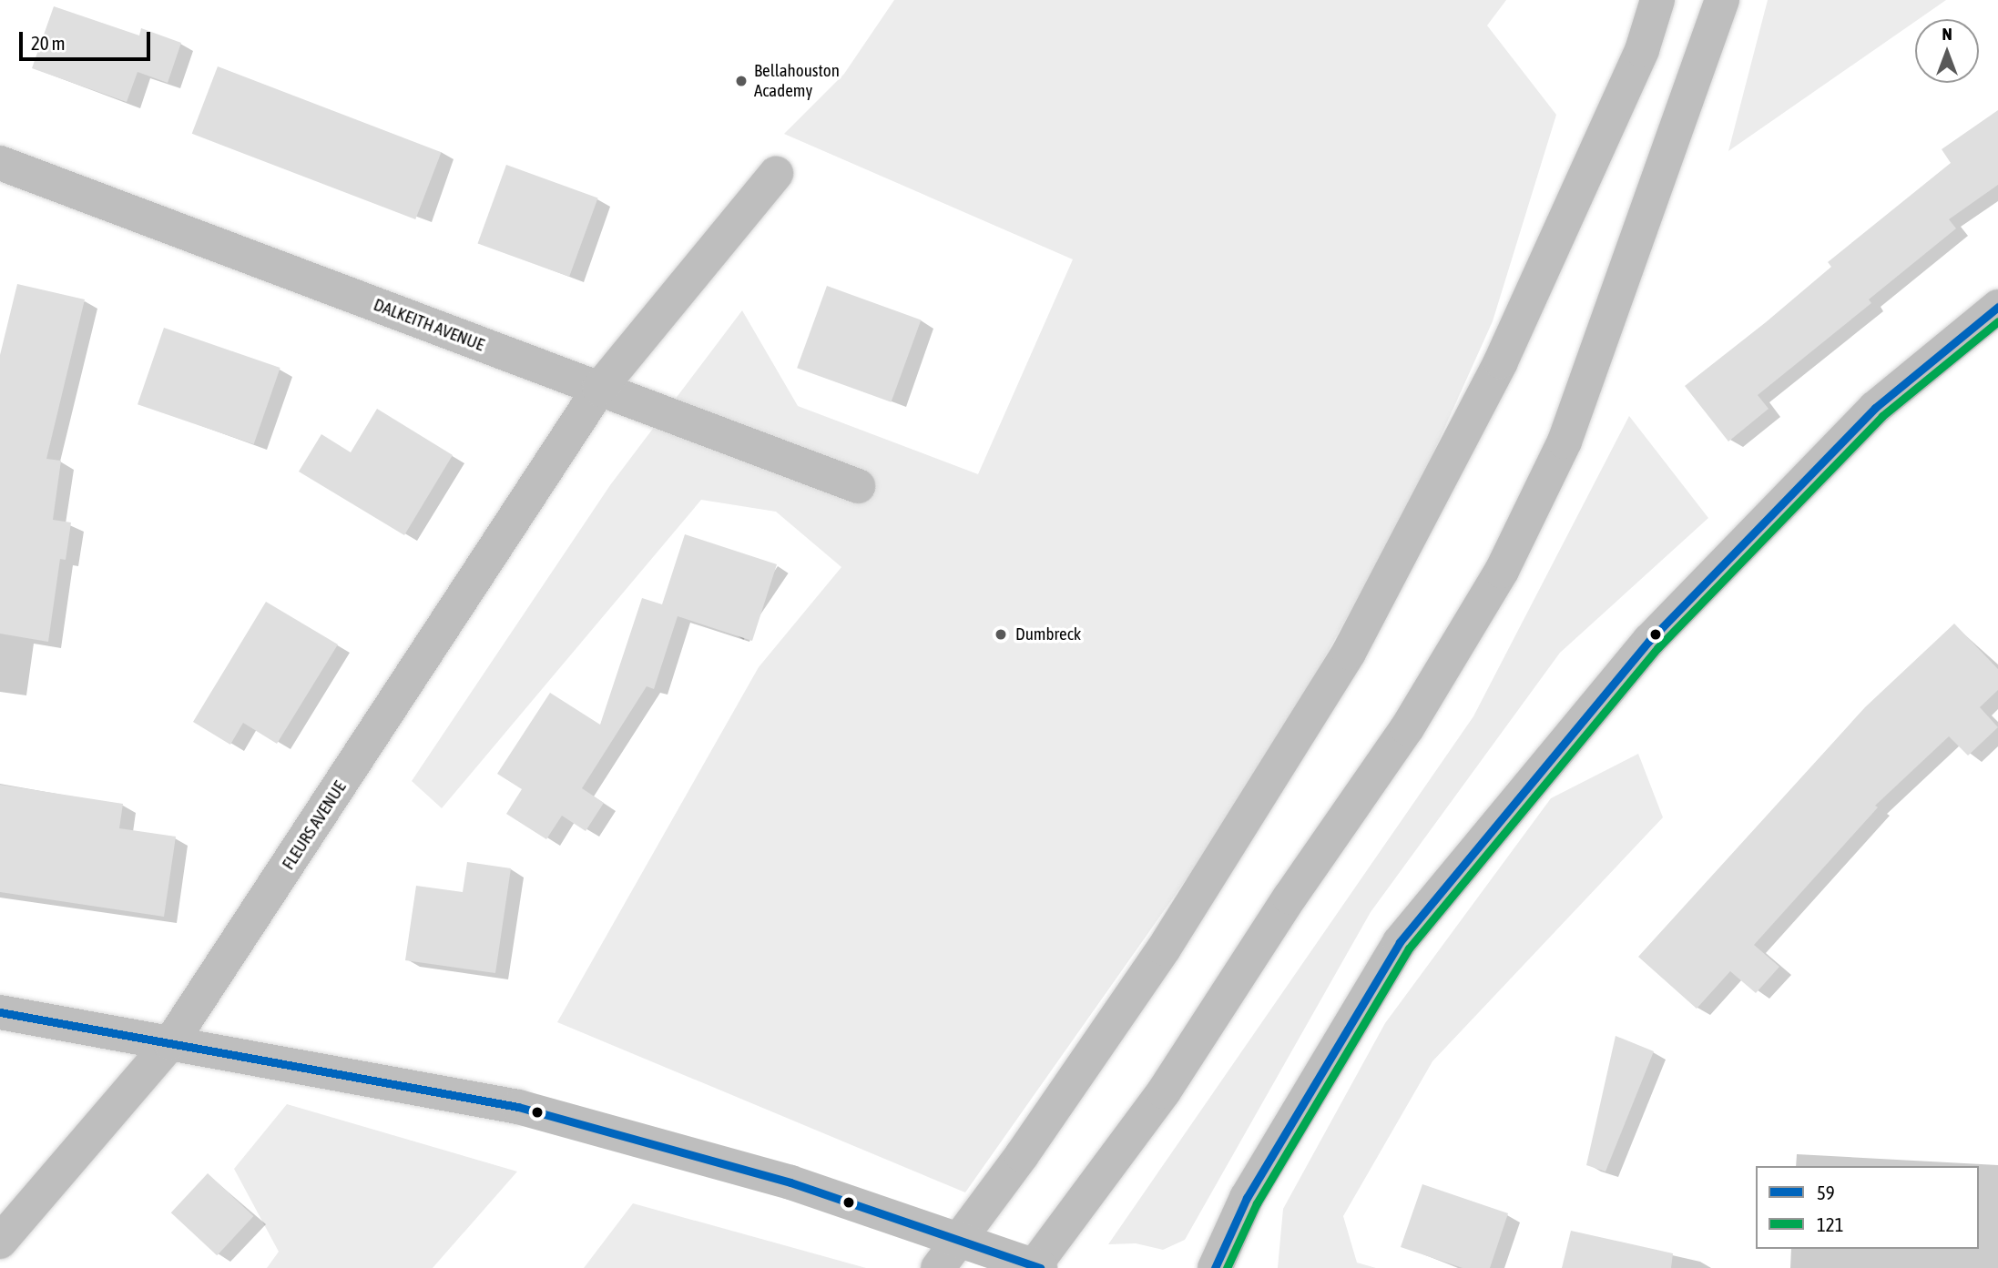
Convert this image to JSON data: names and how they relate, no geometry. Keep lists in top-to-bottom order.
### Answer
{
  "streets": {
    "main road": ["DALKEITH AVENUE", "FLEURS AVENUE"]
  },
  "crossings": [
    ["DALKEITH AVENUE", "FLEURS AVENUE"]
  ],
  "places": ["Bellahouston Academy", "Dumbreck"],
  "lines": ["transit line 59", "transit line 121"],
  "legend": ["59", "121"],
  "scale_bar": "20 m",
  "north": "top"
}
